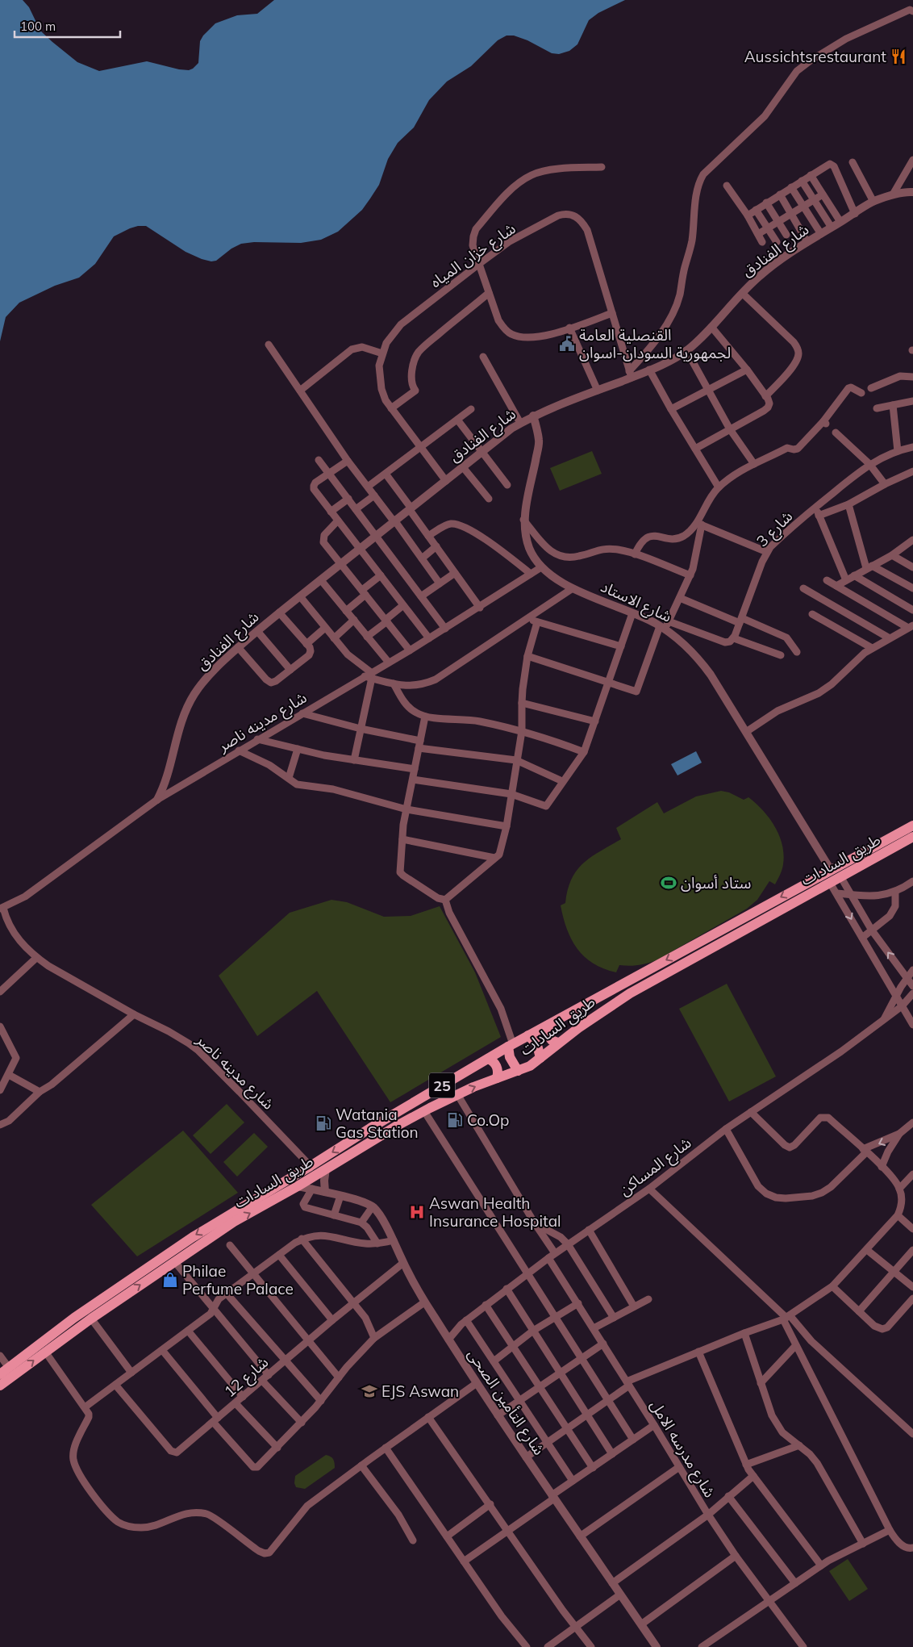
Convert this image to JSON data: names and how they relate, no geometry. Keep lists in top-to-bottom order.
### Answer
{
  "streets": {
    "main road": ["طريق السادات", "25"],
    "street": [
      "شارع الفنادق",
      "شارع خزان المياه",
      "شارع 3",
      "شارع الاستاد",
      "شارع مدينه ناصر",
      "شارع المساكن",
      "شارع 12",
      "شارع التأمين الصحى",
      "شارع مدرسه الامل"
    ]
  },
  "crossings": [
    ["شارع الفنادق", "شارع خزان المياه"],
    ["شارع الفنادق", "شارع الاستاد"],
    ["شارع الفنادق", "شارع مدينه ناصر"],
    ["شارع الاستاد", "شارع مدينه ناصر"],
    ["شارع الاستاد", "طريق السادات"],
    ["شارع مدينه ناصر", "طريق السادات"],
    ["شارع المساكن", "شارع التأمين الصحى"],
    ["شارع المساكن", "شارع مدرسه الامل"],
    ["شارع 12", "شارع التأمين الصحى"]
  ],
  "places": {
    "restaurant": ["Aussichtsrestaurant"],
    "public building": ["القنصلية العامة لجمهورية السودان-اسوان"],
    "sports": ["ستاد أسوان"],
    "fuel station": ["Co.Op", "Watania Gas Station"],
    "hospital": ["Aswan Health Insurance Hospital"],
    "shop": ["Philae Perfume Palace"],
    "school or university": ["EJS Aswan"]
  },
  "scale_bar": "100 m"
}
